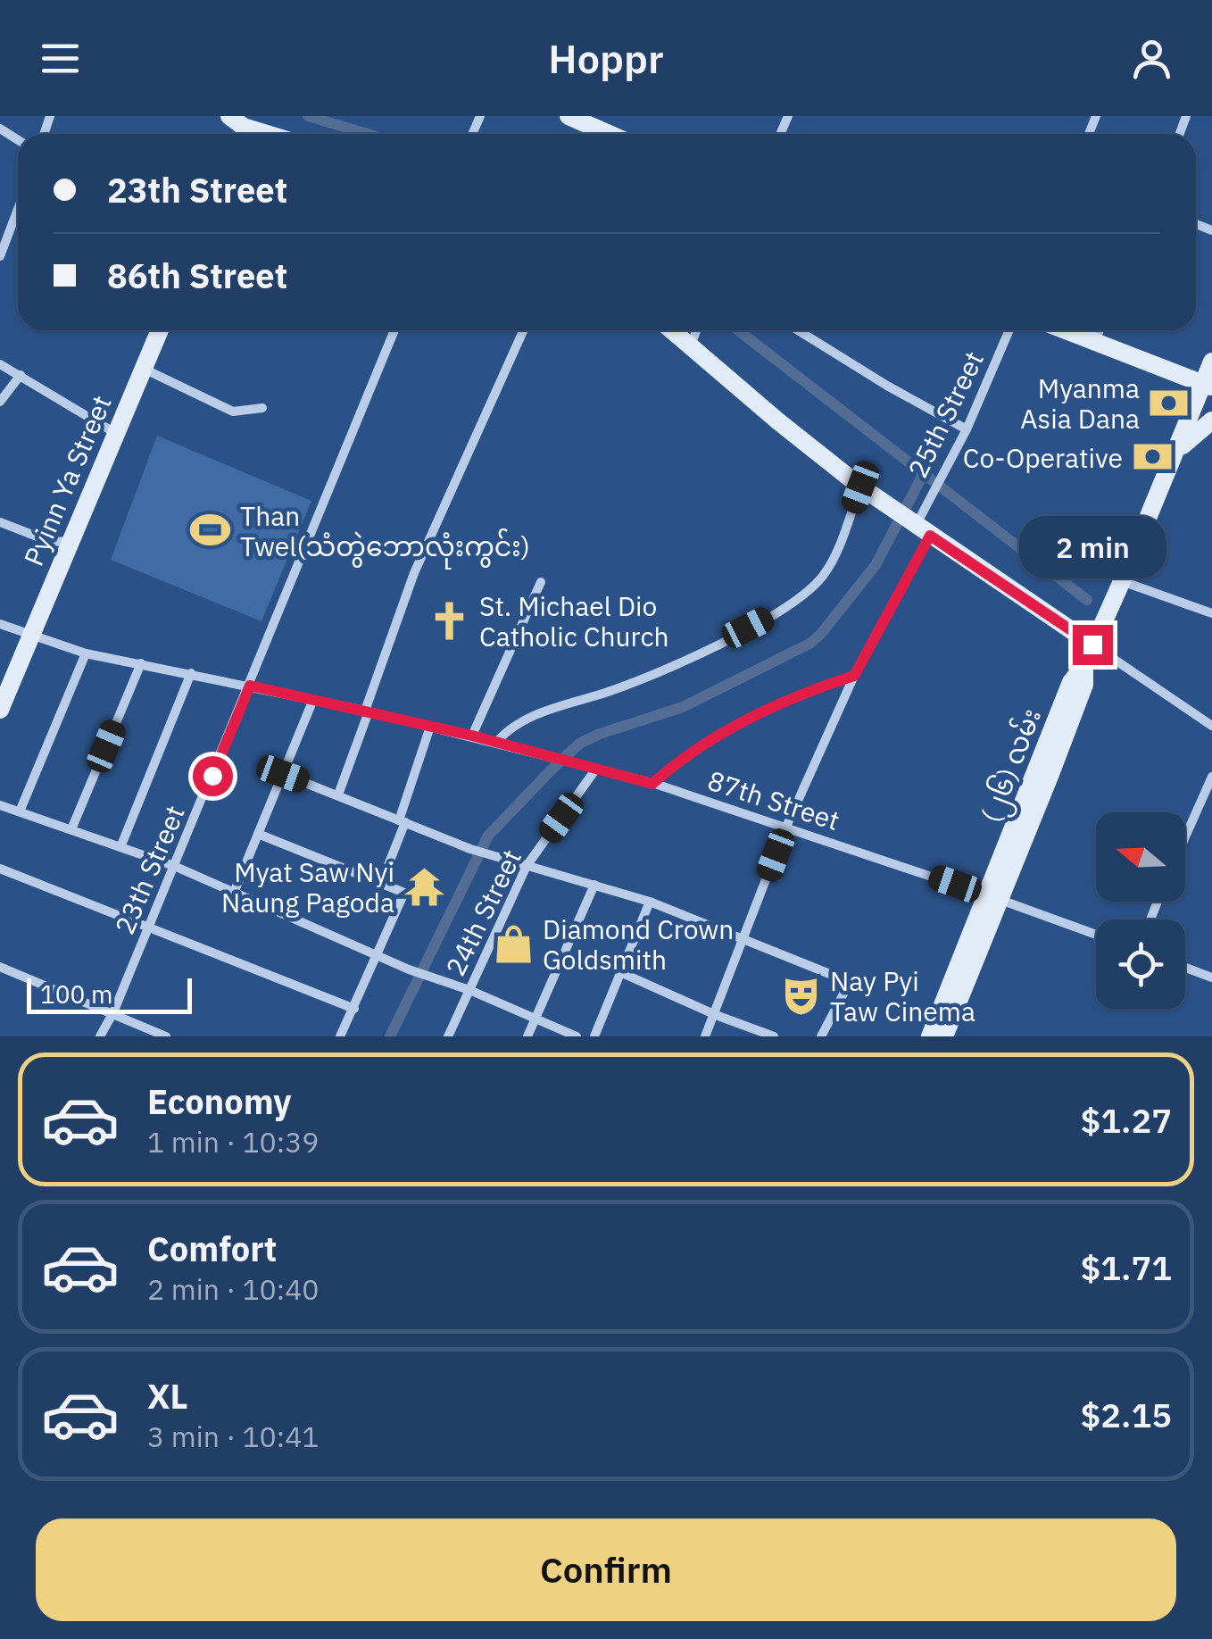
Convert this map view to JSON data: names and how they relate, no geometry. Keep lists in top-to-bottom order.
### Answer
{
  "streets": {
    "main road": ["Pyinn Ya Street", "(၂၆) လမ်း"],
    "street": [
      "25th Street",
      "87th Street",
      "23th Street",
      "24th Street"
    ]
  },
  "crossings": [
    ["25th Street", "87th Street"],
    ["Pyinn Ya Street", "87th Street"],
    ["(၂၆) လမ်း", "87th Street"],
    ["87th Street", "23th Street"],
    ["87th Street", "24th Street"]
  ],
  "places": {
    "bank": ["Myanma Asia Dana", "Co-Operative"],
    "sports": ["Than Twel(သံတွဲဘောလုံးကွင်း)"],
    "church": ["St. Michael Dio Catholic Church"],
    "temple": ["Myat Saw Nyi Naung Pagoda"],
    "shop": ["Diamond Crown Goldsmith"],
    "theatre": ["Nay Pyi Taw Cinema"]
  },
  "scale_bar": "100 m",
  "north": "left",
  "page": {
    "header": "Hoppr",
    "banner": ["23th Street", "86th Street"],
    "bubble": "2 min",
    "scale": "100 m",
    "list": [
      {
        "name": "Economy",
        "note": "1 min · 10:39",
        "value": "$1.27"
      },
      {
        "name": "Comfort",
        "note": "2 min · 10:40",
        "value": "$1.71"
      },
      {
        "name": "XL",
        "note": "3 min · 10:41",
        "value": "$2.15"
      }
    ],
    "buttons": "Confirm"
  }
}
